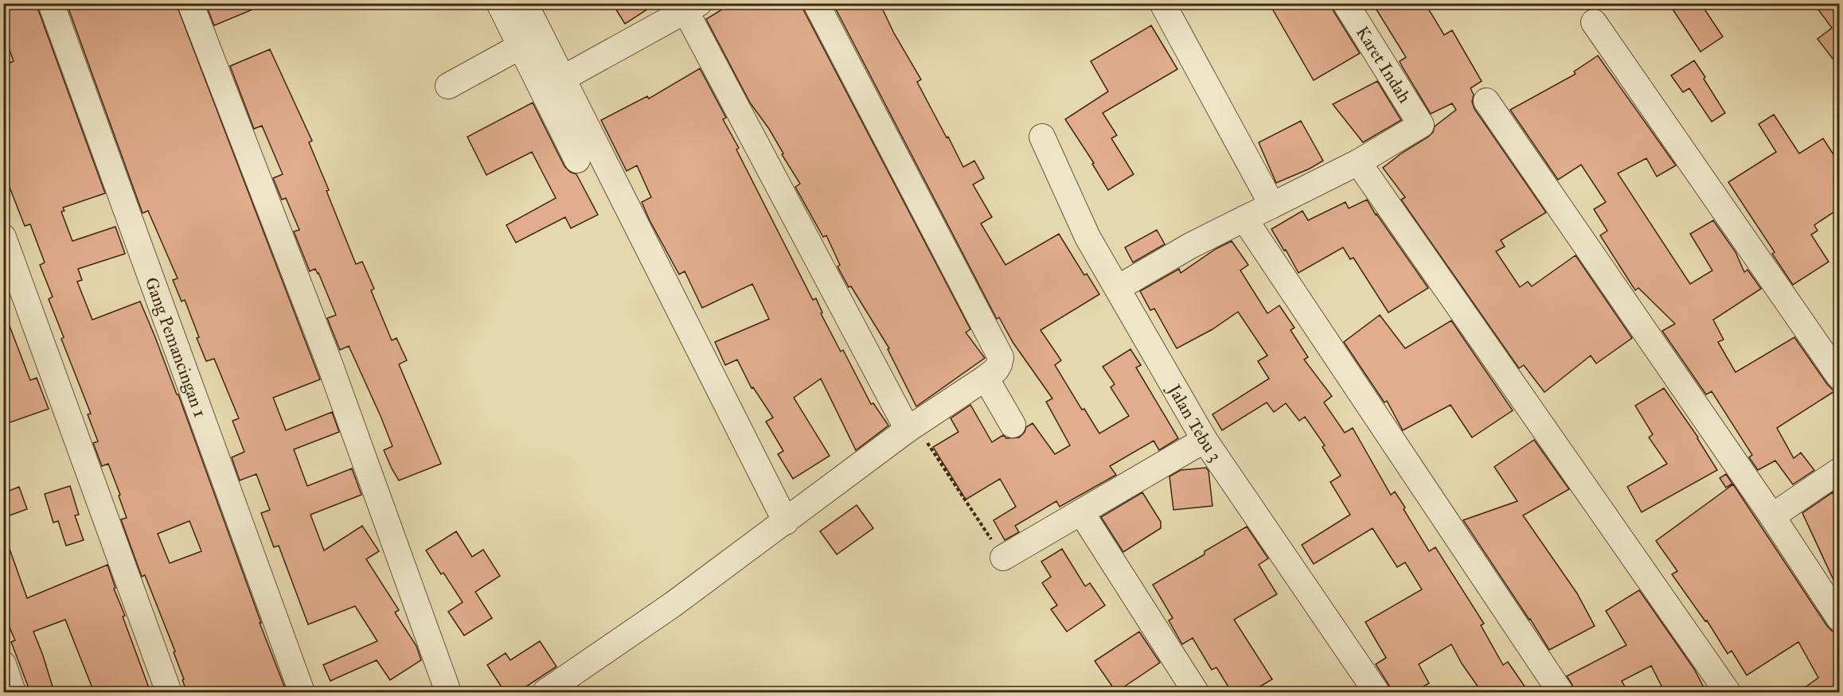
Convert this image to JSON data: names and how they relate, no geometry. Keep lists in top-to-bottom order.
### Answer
{
  "streets": {
    "street": ["Karet Indah", "Gang Pemancingan 1", "Jalan Tebu 3"]
  }
}
